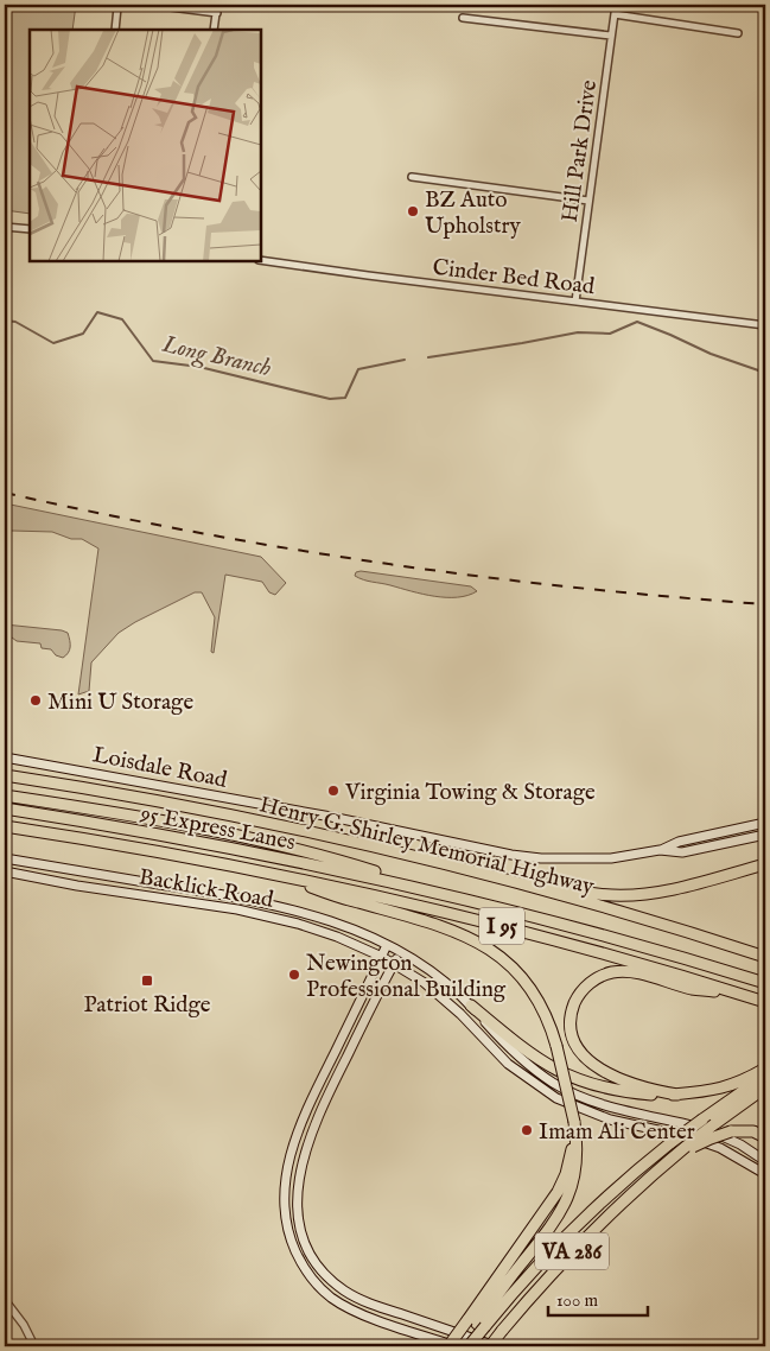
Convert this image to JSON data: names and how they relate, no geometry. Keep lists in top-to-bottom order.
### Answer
{
  "streets": {
    "highway": [
      "95 Express Lanes",
      "Henry G. Shirley Memorial Highway",
      "I 95",
      "VA 286"
    ],
    "main road": ["Loisdale Road", "Backlick Road"],
    "street": ["Hill Park Drive", "Cinder Bed Road"]
  },
  "crossings": [
    ["Hill Park Drive", "Cinder Bed Road"],
    ["Backlick Road", "VA 286"]
  ],
  "water": ["Long Branch"],
  "places": {
    "other": [
      "BZ Auto Upholstry",
      "Mini U Storage",
      "Virginia Towing & Storage",
      "Newington Professional Building",
      "Imam Ali Center"
    ],
    "transit": ["Patriot Ridge"]
  },
  "scale_bar": "100 m"
}
